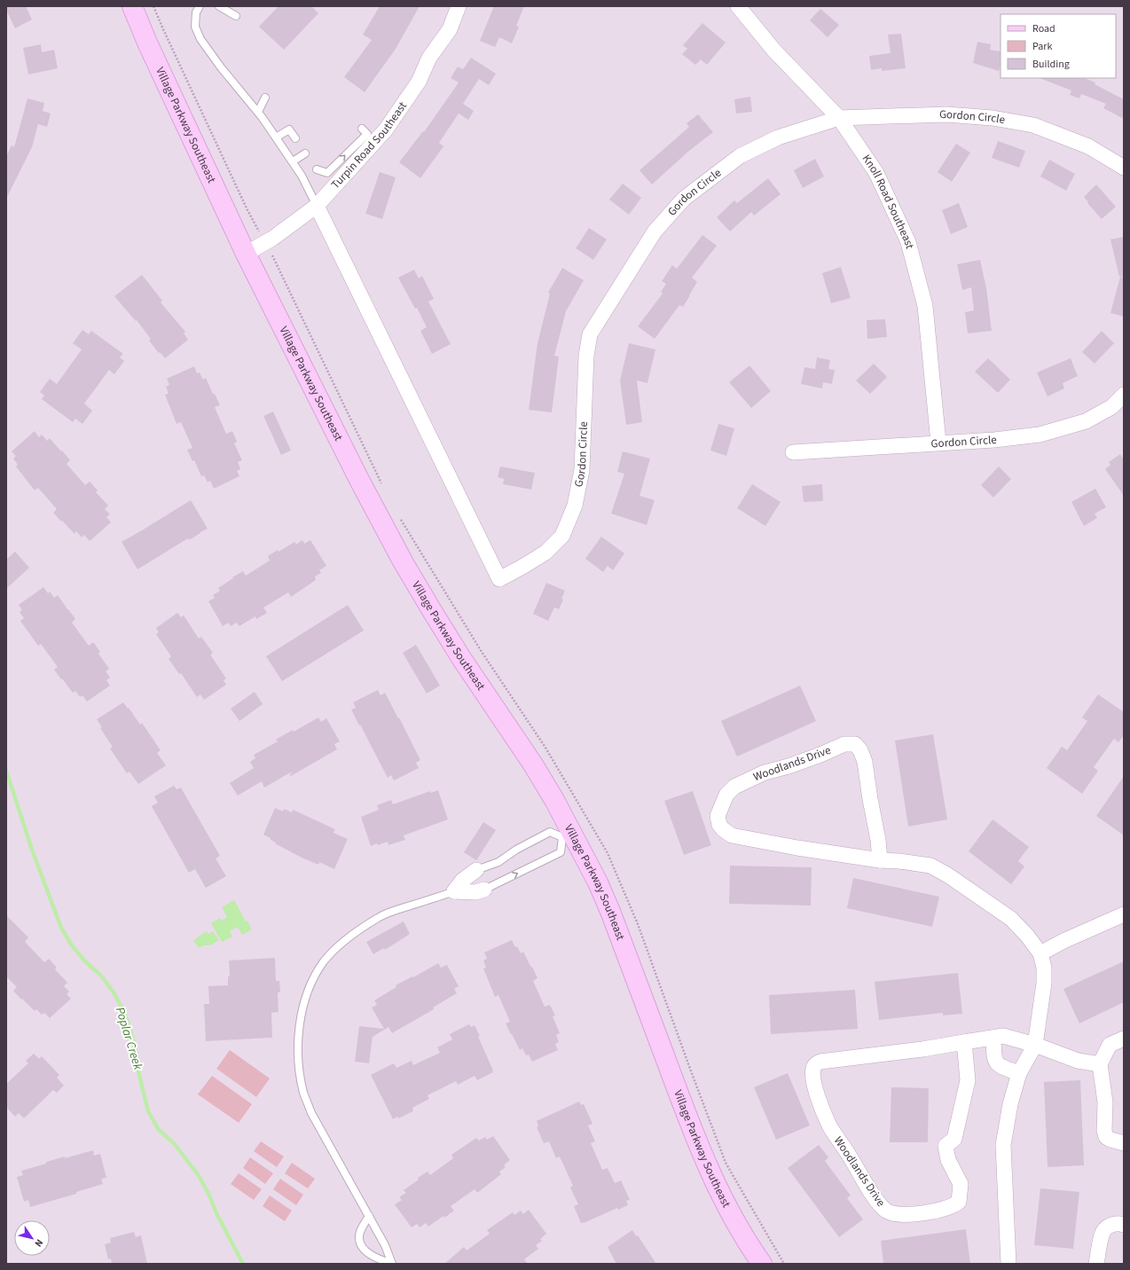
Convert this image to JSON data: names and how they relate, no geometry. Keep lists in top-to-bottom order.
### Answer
{
  "streets": {
    "street": [
      "Gordon Circle",
      "Village Parkway Southeast",
      "Turpin Road Southeast",
      "Knoll Road Southeast",
      "Woodlands Drive"
    ]
  },
  "crossings": [
    ["Gordon Circle", "Turpin Road Southeast"],
    ["Gordon Circle", "Knoll Road Southeast"],
    ["Village Parkway Southeast", "Turpin Road Southeast"]
  ],
  "water": ["Poplar Creek"],
  "legend": ["Road", "Park", "Building"],
  "north": "bottom right"
}
